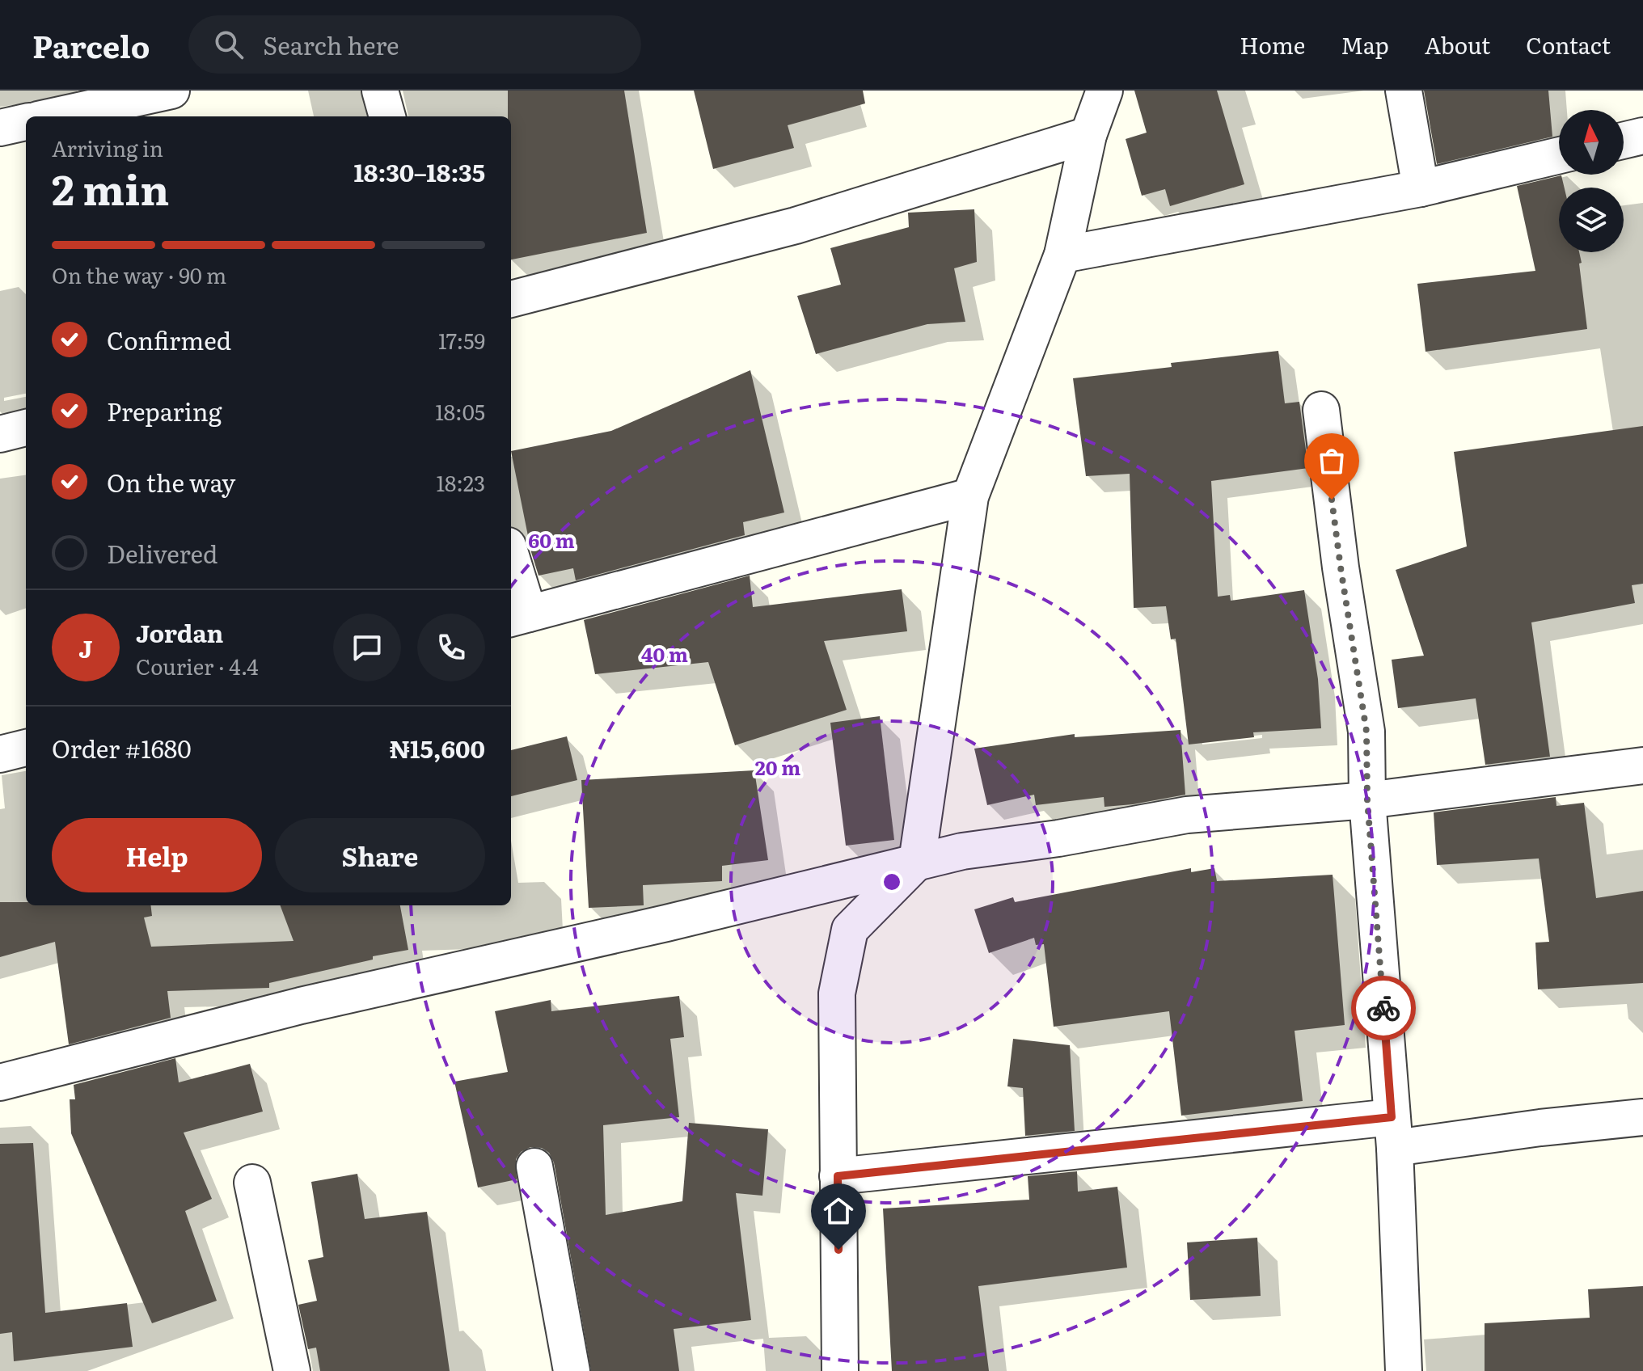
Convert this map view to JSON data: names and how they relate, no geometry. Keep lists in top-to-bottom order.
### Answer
{
  "north": "top",
  "page": {
    "header": "Parcelo",
    "search": "Search here",
    "nav": [
      "Home",
      "Map",
      "About",
      "Contact"
    ],
    "heading": ["2 min", "Arriving in", "18:30–18:35"],
    "panel": [
      "Jordan",
      "Courier · 4.4",
      "Order #1680",
      "₦15,600"
    ],
    "bar": "On the way · 90 m",
    "list": [
      ["Confirmed", "17:59"],
      ["Preparing", "18:05"],
      ["On the way", "18:23"],
      "Delivered"
    ],
    "round": "J",
    "buttons": ["Help", "Share"]
  },
  "rings": ["60 m", "40 m", "20 m"]
}
